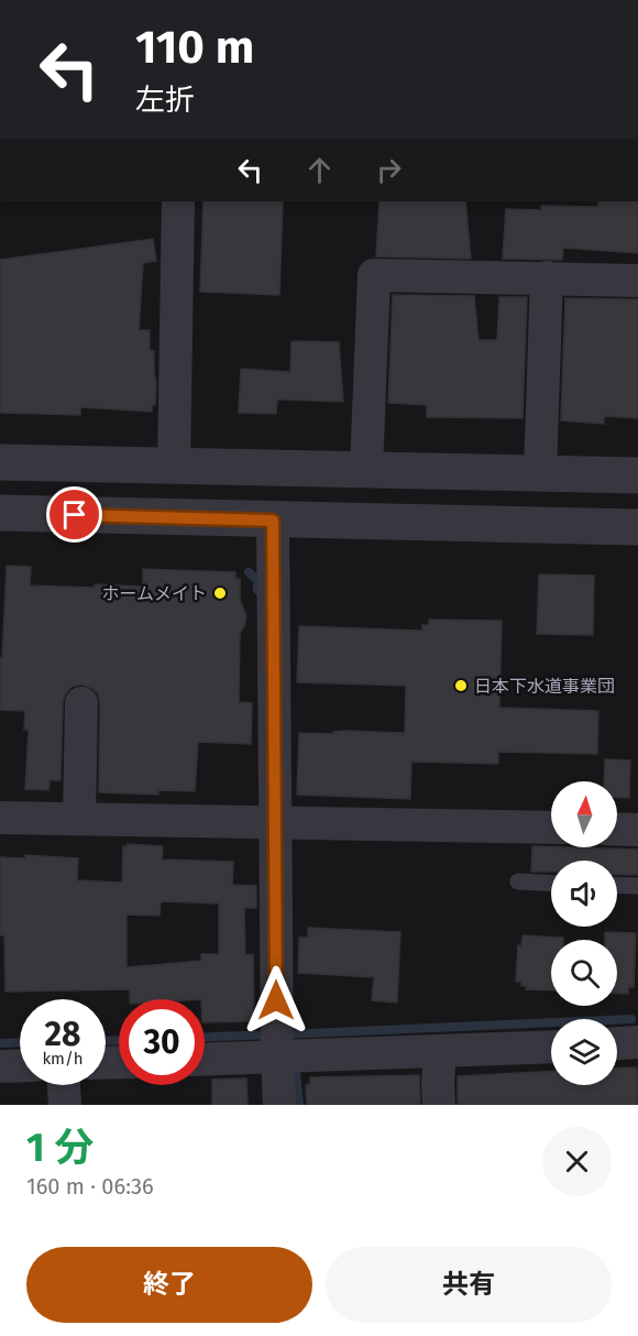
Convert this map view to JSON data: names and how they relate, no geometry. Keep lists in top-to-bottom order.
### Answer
{
  "places": ["ホームメイト", "日本下水道事業団"],
  "north": "top",
  "page": {
    "turn": ["110 m", "左折"],
    "speed": "28 km/h",
    "limit": "30",
    "heading": ["1 分", "160 m · 06:36"],
    "buttons": ["終了", "共有"]
  }
}
